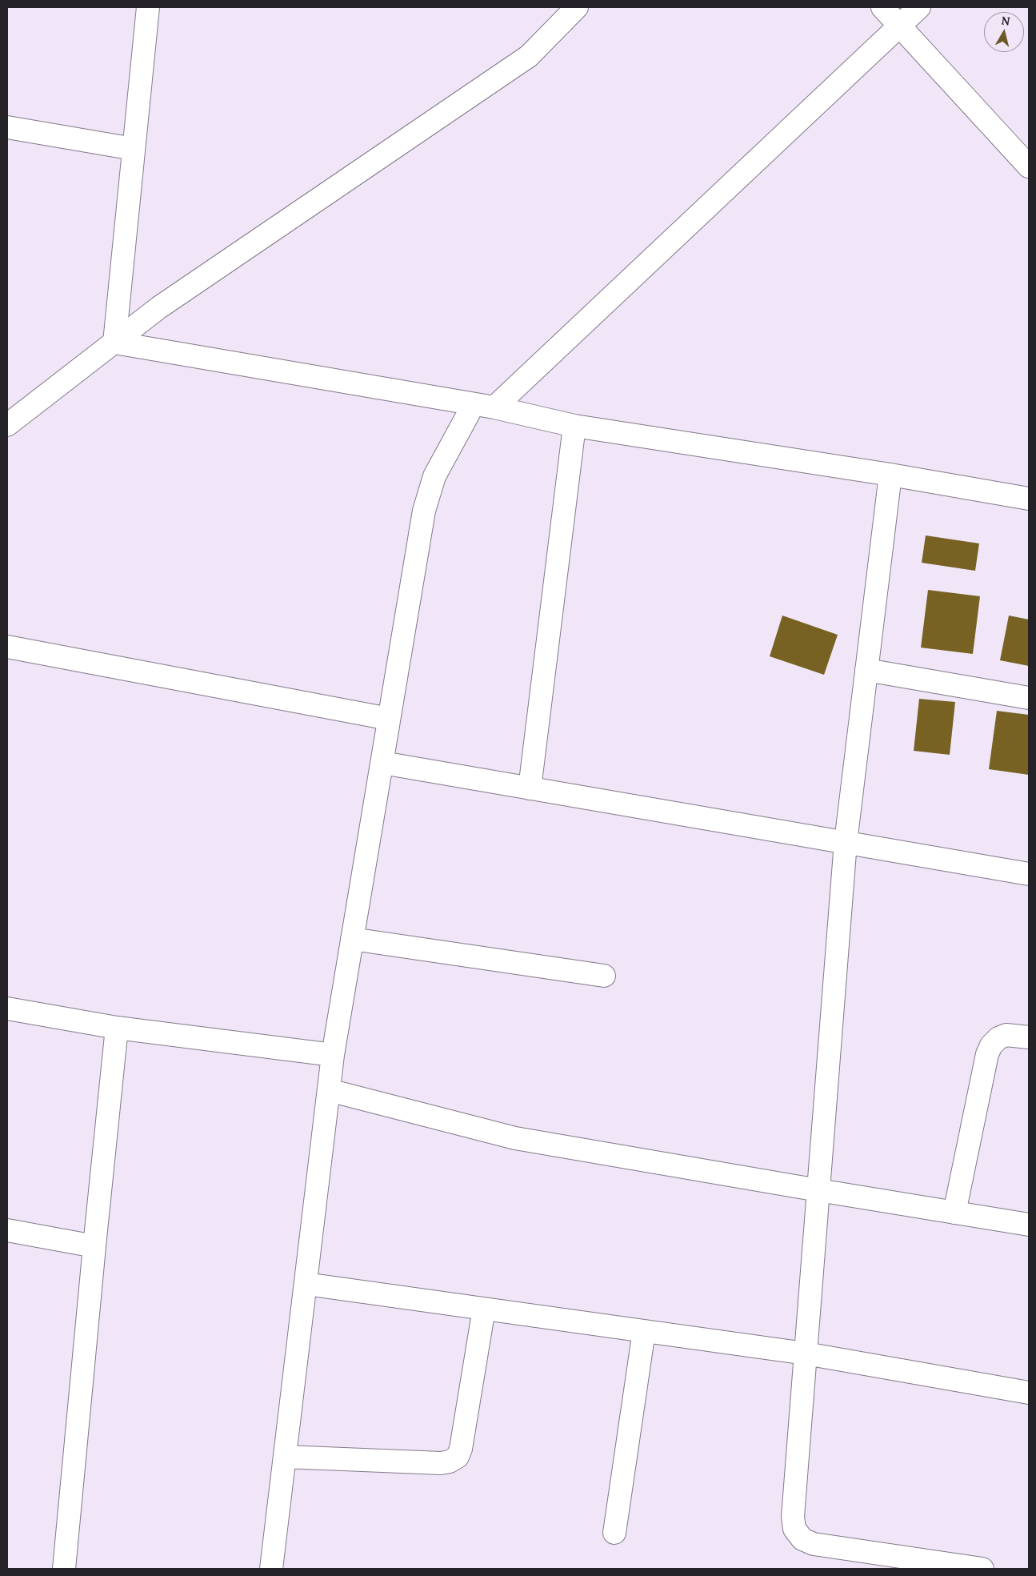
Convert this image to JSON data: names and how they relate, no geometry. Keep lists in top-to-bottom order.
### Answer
{
  "north": "top"
}
